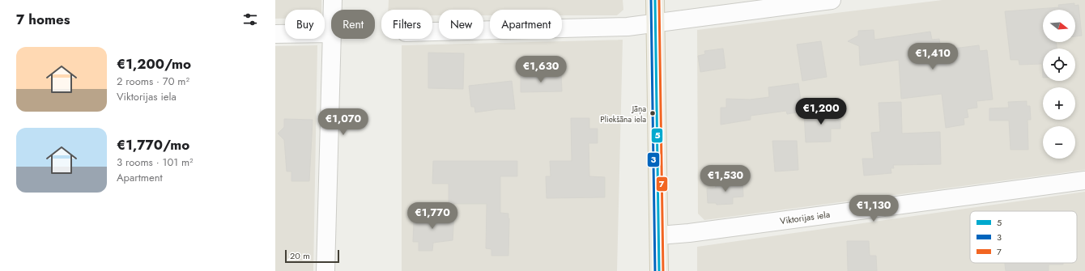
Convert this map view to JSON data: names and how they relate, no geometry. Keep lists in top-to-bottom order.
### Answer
{
  "streets": {
    "street": ["Viktorijas iela"]
  },
  "places": ["Jāņa Pliekšāna iela"],
  "lines": ["transit line 5", "transit line 3", "transit line 7"],
  "legend": ["5", "3", "7"],
  "scale_bar": "20 m",
  "north": "right",
  "page": {
    "heading": "7 homes",
    "map_buttons": ["+", "−"],
    "chip": [
      "Buy",
      "Rent",
      "Filters",
      "New",
      "Apartment"
    ],
    "list": [
      {
        "name": "€1,200/mo",
        "note": "2 rooms · 70 m² · Viktorijas iela"
      },
      {
        "name": "€1,770/mo",
        "note": "3 rooms · 101 m² · Apartment"
      }
    ],
    "price": [
      "€1,410",
      "€1,630",
      "€1,200",
      "€1,070",
      "€1,530",
      "€1,130",
      "€1,770"
    ],
    "scale": "20 m"
  }
}
